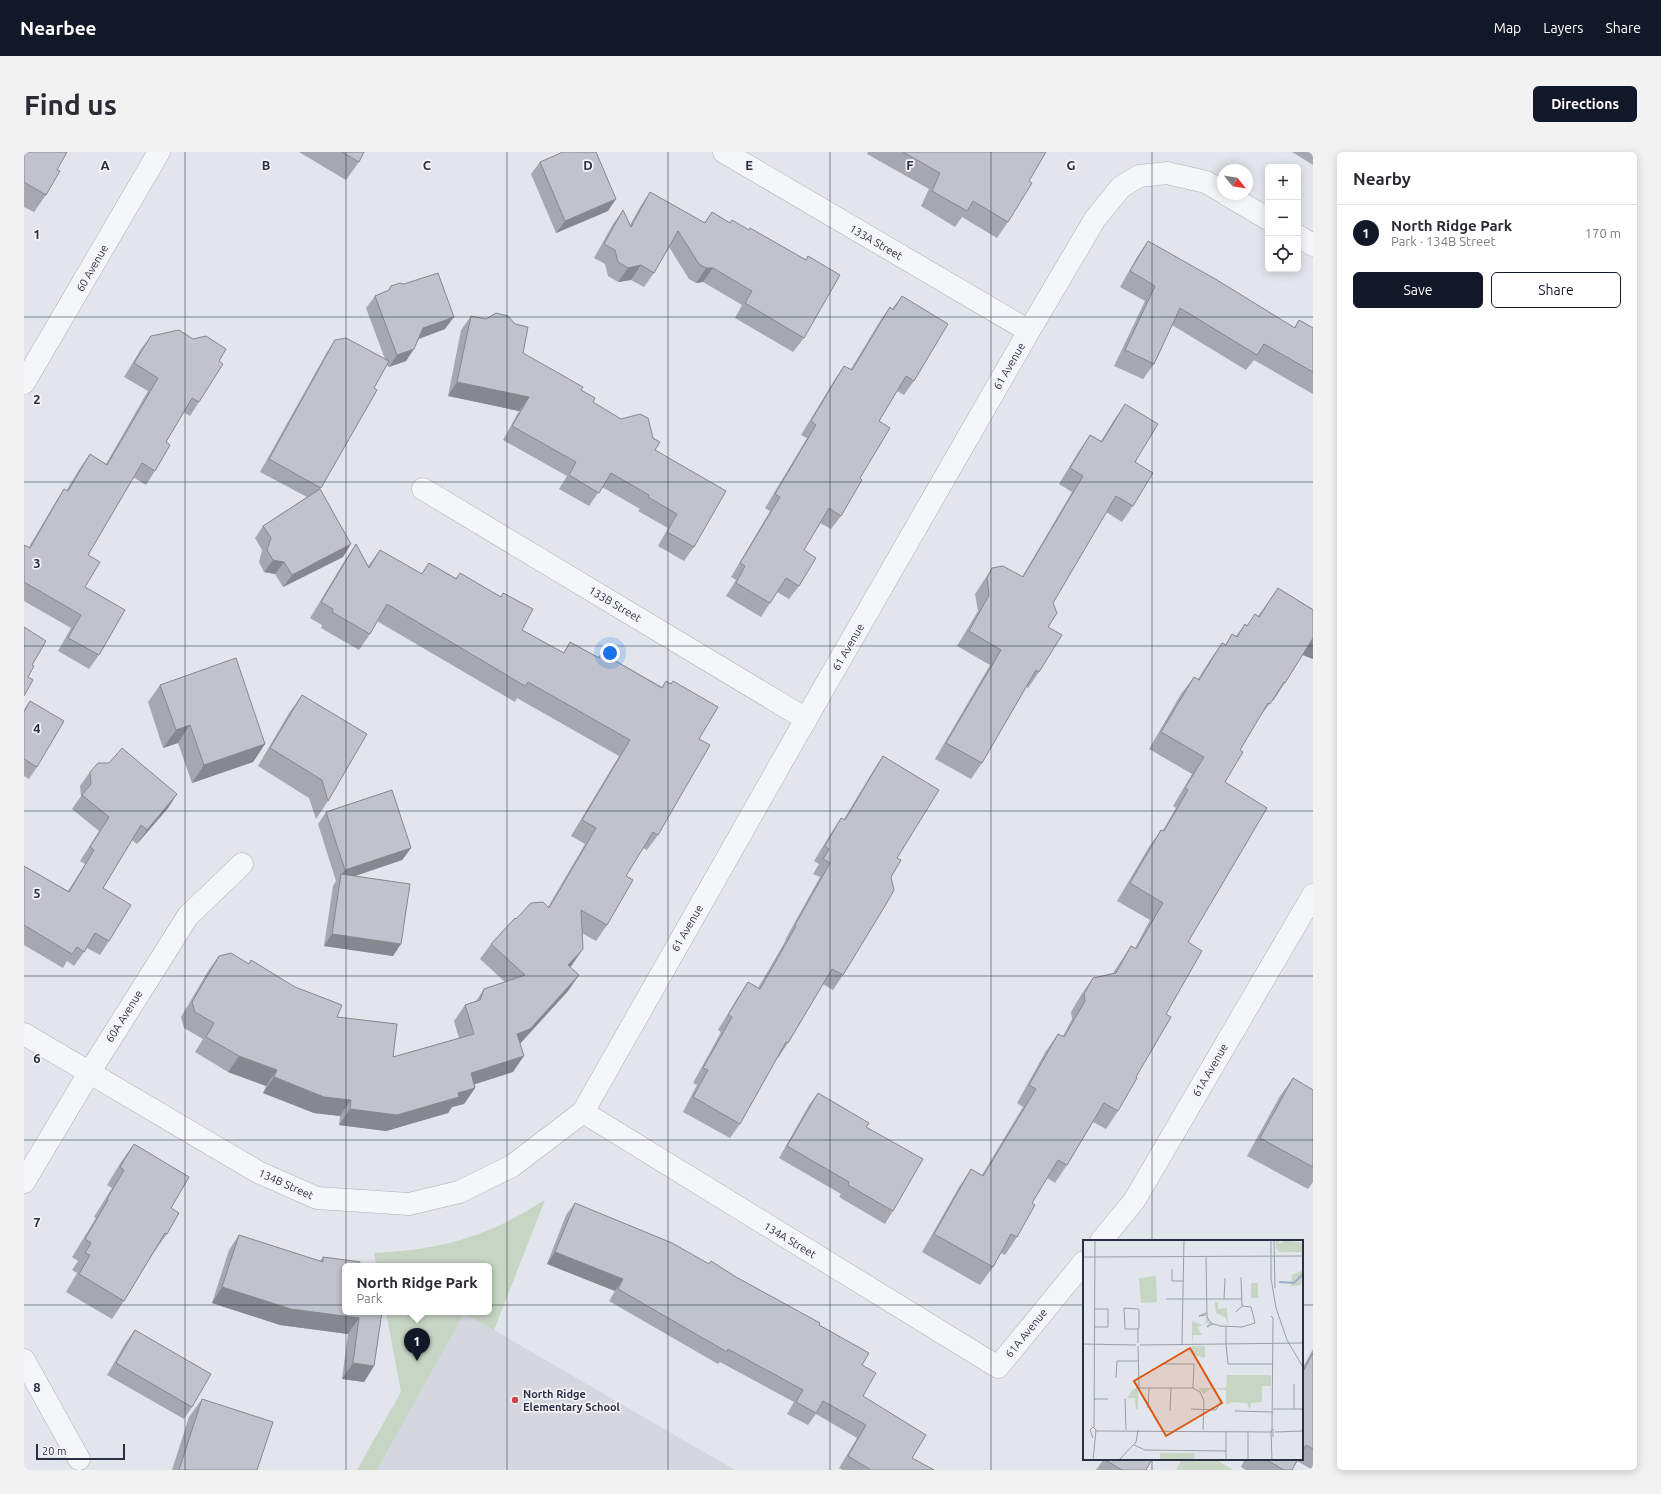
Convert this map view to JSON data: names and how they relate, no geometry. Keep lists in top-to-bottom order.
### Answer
{
  "streets": {
    "street": [
      "133A Street",
      "60 Avenue",
      "61 Avenue",
      "133B Street",
      "60A Avenue",
      "61A Avenue",
      "134B Street",
      "134A Street"
    ]
  },
  "crossings": [
    ["133A Street", "61 Avenue"],
    ["61 Avenue", "133B Street"],
    ["61 Avenue", "134B Street"],
    ["61 Avenue", "134A Street"],
    ["60A Avenue", "134B Street"],
    ["61A Avenue", "134A Street"],
    ["134B Street", "134A Street"]
  ],
  "places": ["North Ridge Elementary School"],
  "scale_bar": "20 m",
  "north": "bottom right",
  "page": {
    "header": "Nearbee",
    "nav": ["Map", "Layers", "Share"],
    "buttons": [
      "Directions",
      ["Save", "Share"]
    ],
    "title": "Find us",
    "heading": "Nearby",
    "map_buttons": ["+", "−"],
    "list": [
      {
        "mark": "1",
        "name": "North Ridge Park",
        "note": "Park · 134B Street",
        "value": "170 m"
      }
    ],
    "popup": ["North Ridge Park", "Park"],
    "pins": "1",
    "scale": "20 m"
  },
  "grid": {
    "columns": [
      "A",
      "B",
      "C",
      "D",
      "E",
      "F",
      "G"
    ],
    "rows": [
      "1",
      "2",
      "3",
      "4",
      "5",
      "6",
      "7",
      "8"
    ]
  }
}
